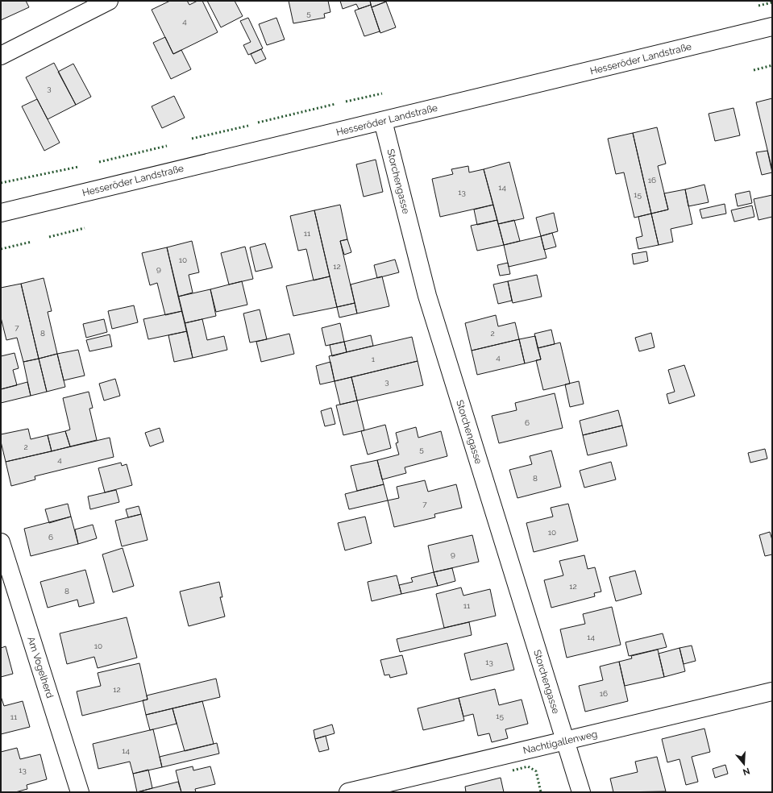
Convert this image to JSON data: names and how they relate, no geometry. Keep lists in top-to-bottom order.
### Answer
{
  "streets": {
    "street": [
      "Hesseröder Landstraße",
      "Storchengasse",
      "Am Vogelherd",
      "Nachtigallenweg"
    ]
  },
  "crossings": [
    ["Hesseröder Landstraße", "Storchengasse"],
    ["Storchengasse", "Nachtigallenweg"]
  ],
  "house_numbers": [
    "5",
    "4",
    "3",
    "16",
    "14",
    "13",
    "15",
    "11",
    "10",
    "12",
    "9",
    "7",
    "8",
    "2",
    "4",
    "1",
    "3",
    "6",
    "2",
    "5",
    "4",
    "8",
    "7",
    "10",
    "6",
    "9",
    "12",
    "8",
    "11",
    "14",
    "10",
    "13",
    "12",
    "16",
    "15",
    "11",
    "14",
    "13"
  ],
  "north": "bottom"
}
